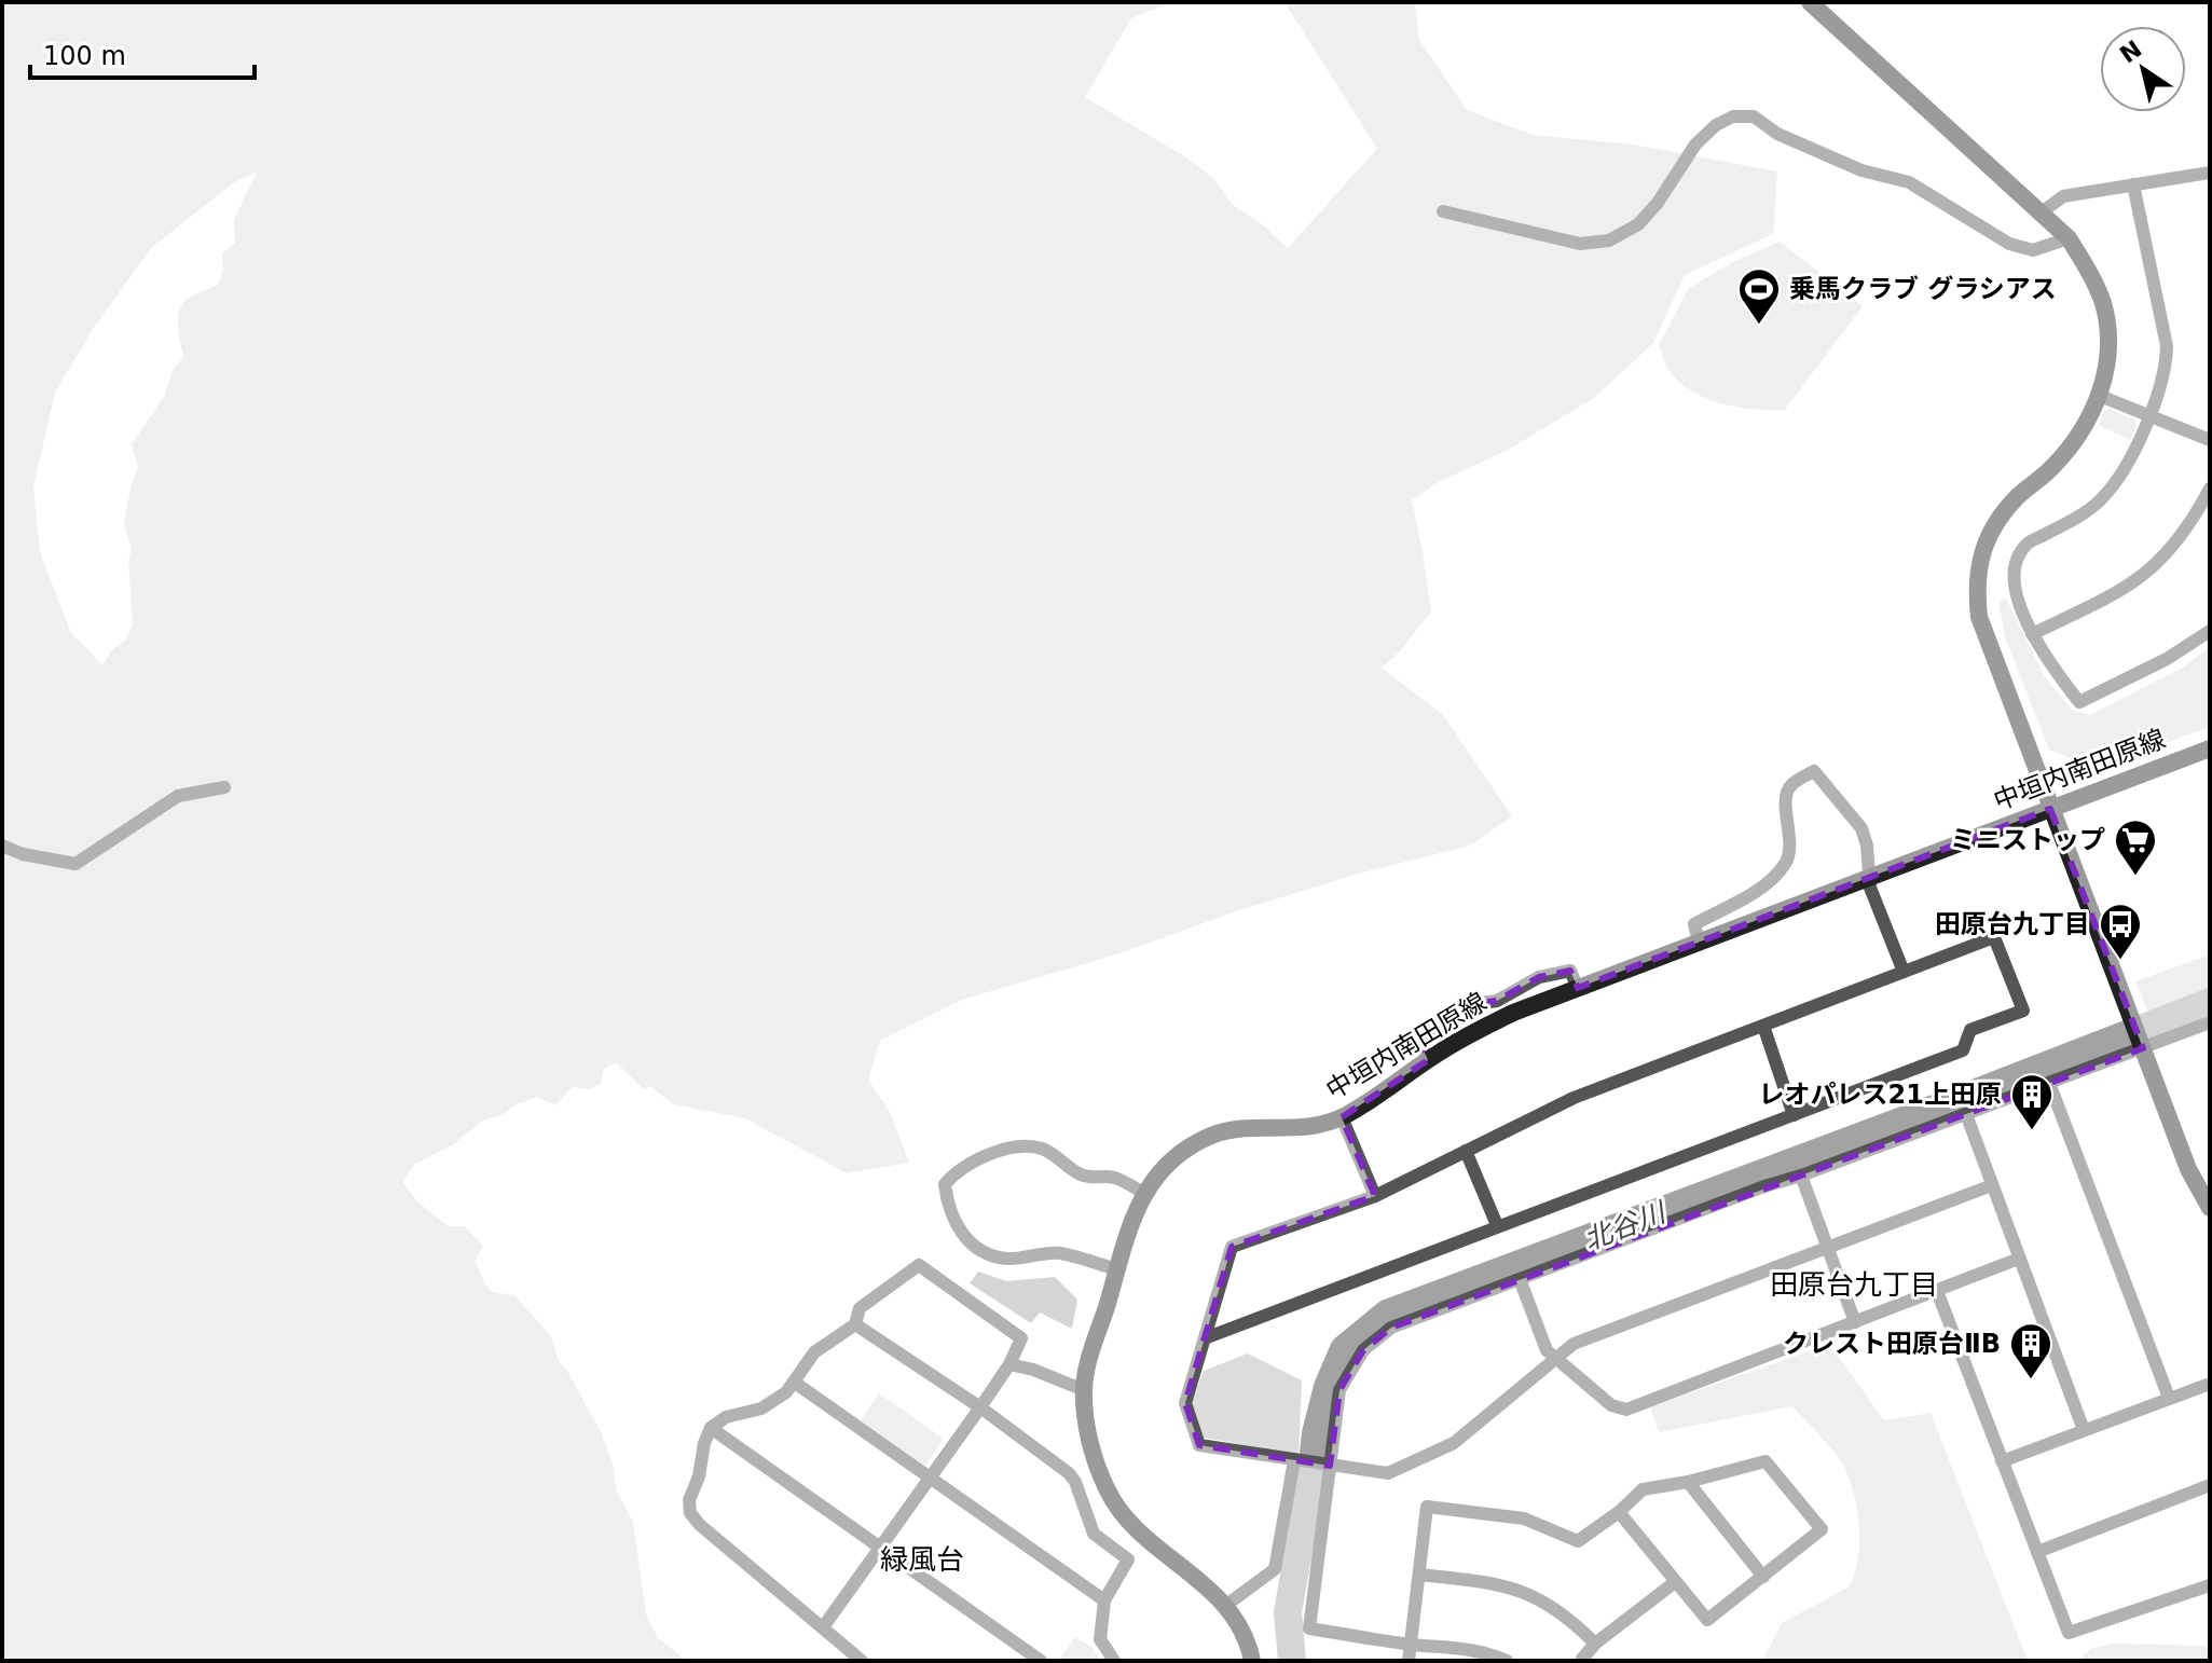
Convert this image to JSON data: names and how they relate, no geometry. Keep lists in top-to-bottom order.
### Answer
{
  "streets": {
    "main road": ["中垣内南田原線"]
  },
  "districts": ["田原台九丁目", "緑風台"],
  "water": ["北谷川"],
  "places": {
    "sports": ["乗馬クラブ グラシアス"],
    "supermarket": ["ミニストップ"],
    "bus stop": ["田原台九丁目"],
    "building": ["レオパレス21上田原", "クレスト田原台ⅡB"]
  },
  "scale_bar": "100 m",
  "north": "top left"
}
